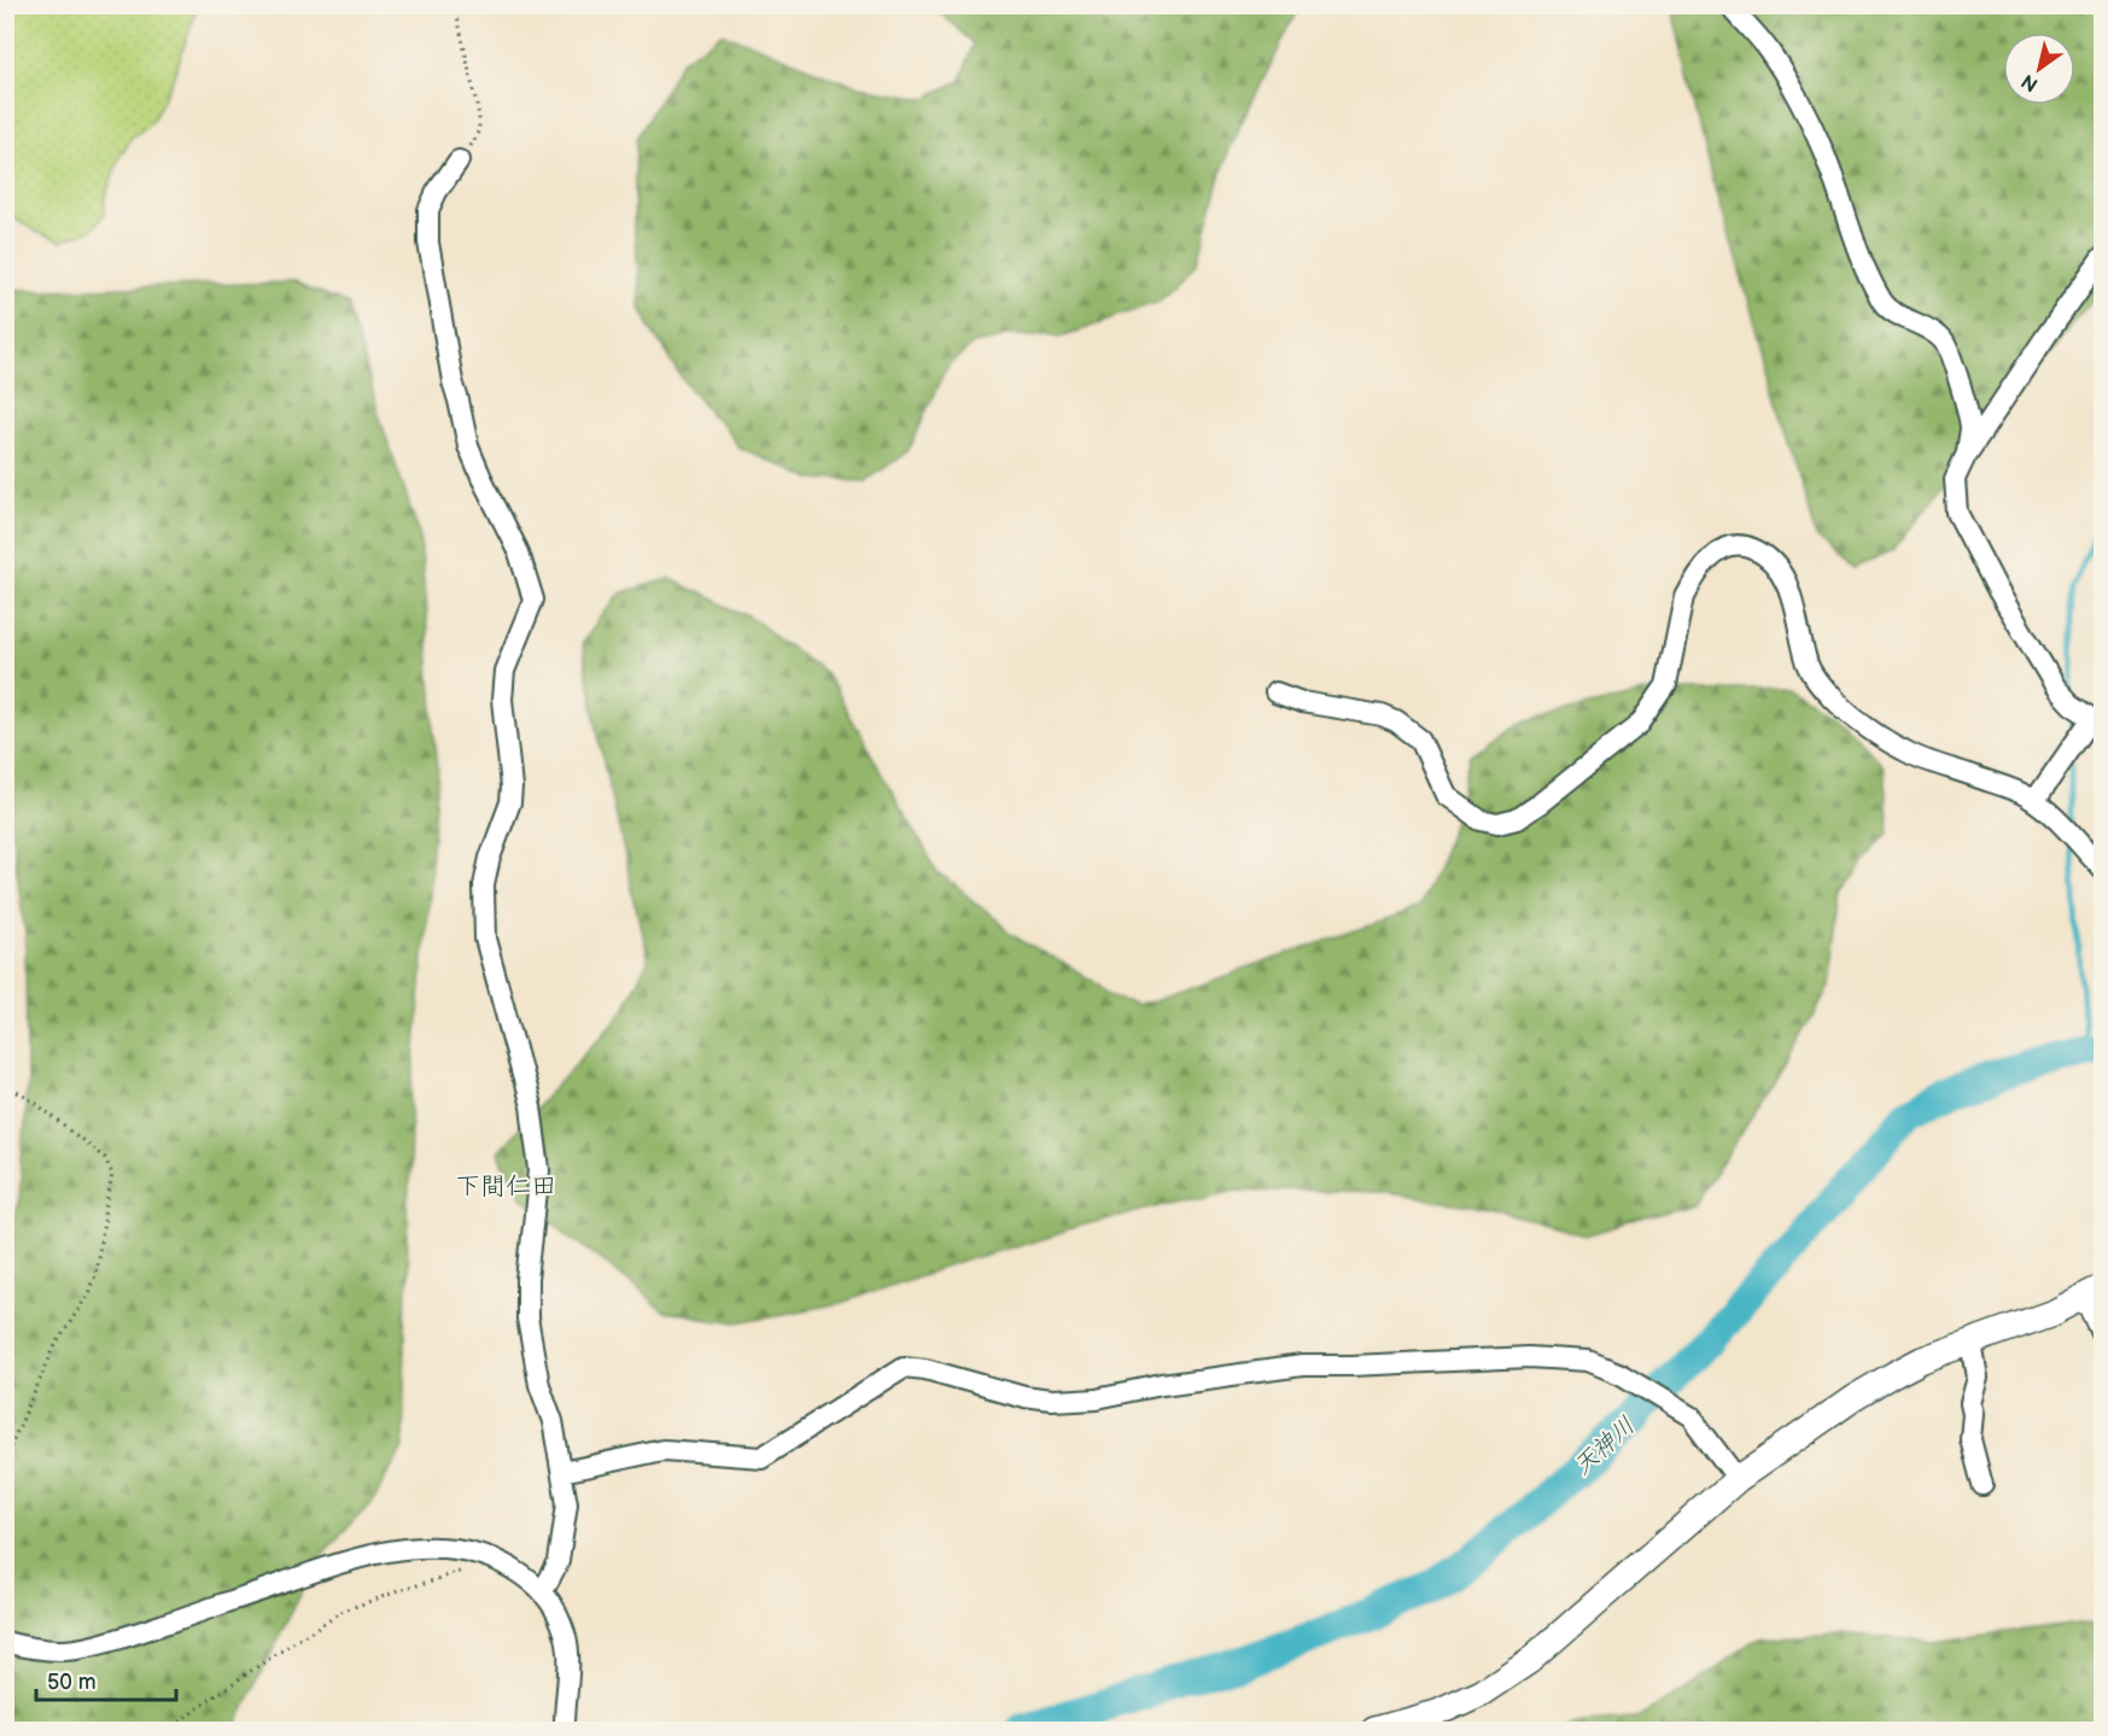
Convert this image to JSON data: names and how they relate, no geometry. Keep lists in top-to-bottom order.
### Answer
{
  "districts": ["下間仁田"],
  "water": ["天神川"],
  "scale_bar": "50 m",
  "north": "bottom left"
}
